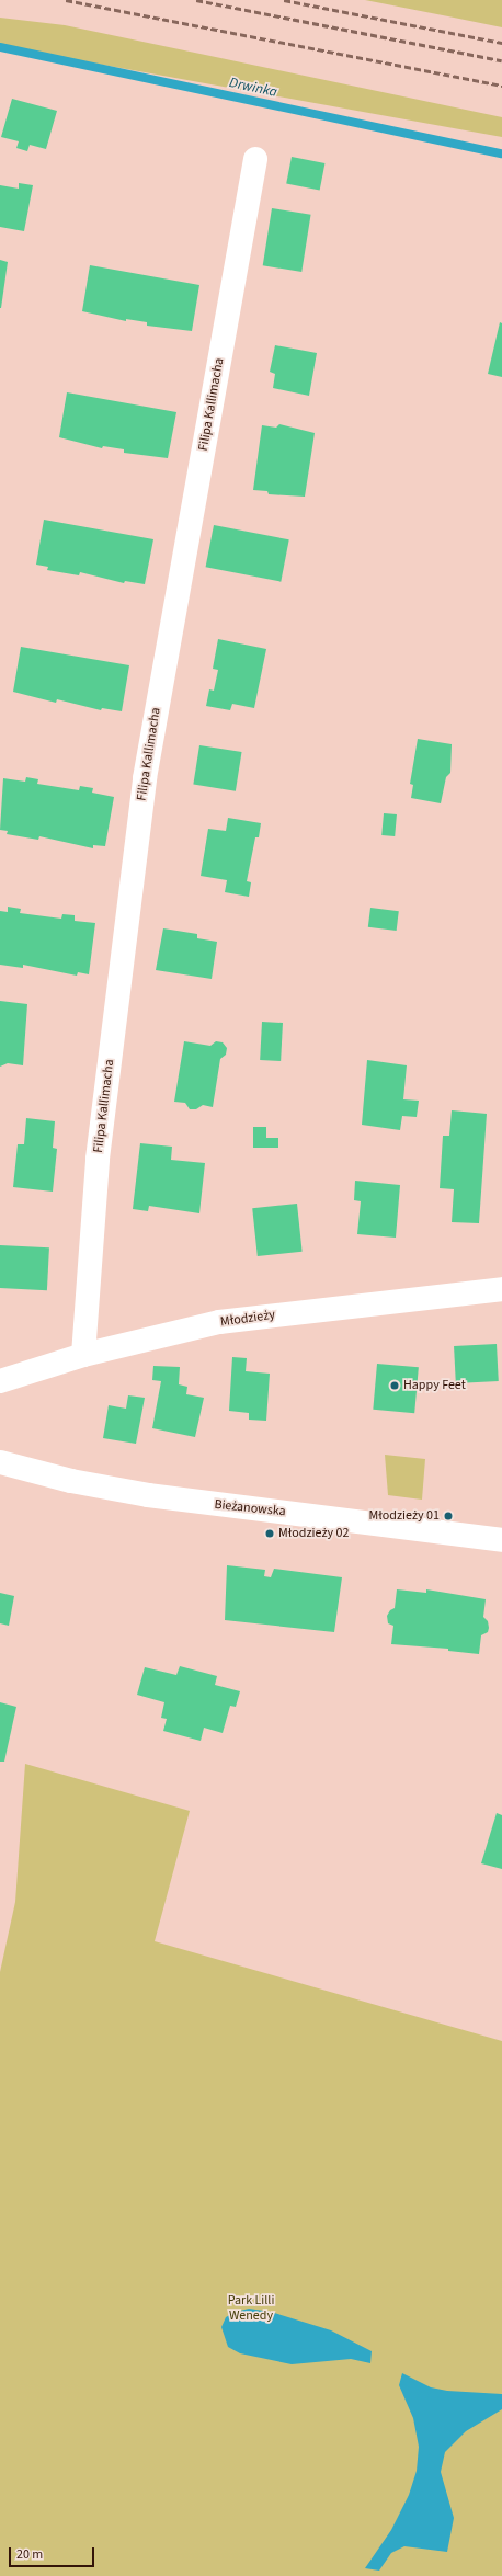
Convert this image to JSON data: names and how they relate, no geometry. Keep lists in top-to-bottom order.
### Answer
{
  "streets": {
    "street": ["Filipa Kallimacha", "Młodzieży", "Bieżanowska"]
  },
  "crossings": [
    ["Filipa Kallimacha", "Młodzieży"]
  ],
  "water": ["Drwinka"],
  "parks": ["Park Lilli Wenedy"],
  "places": ["Happy Feet", "Młodzieży 01", "Młodzieży 02"],
  "scale_bar": "20 m"
}
